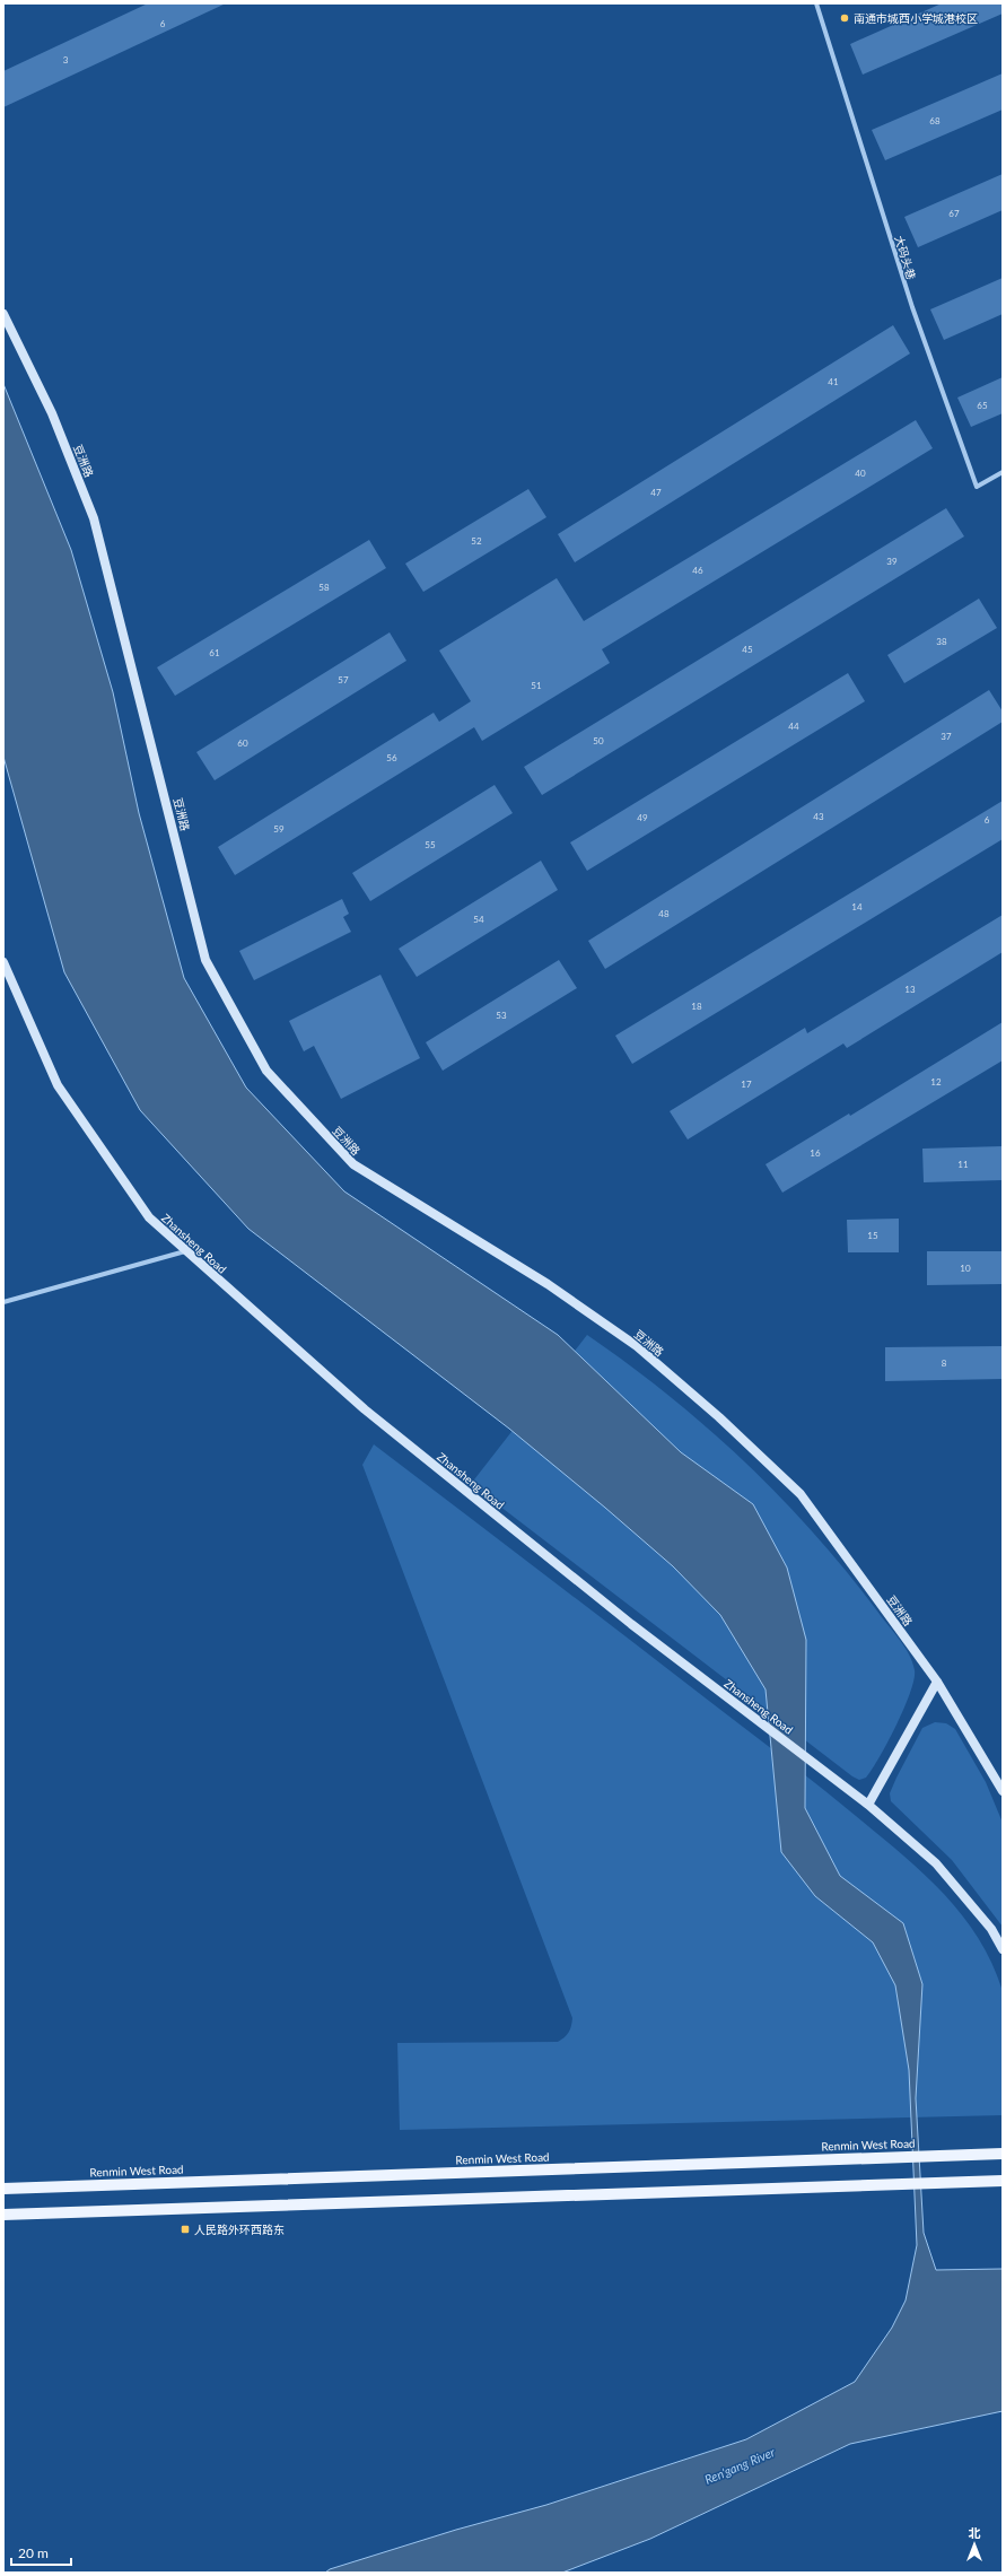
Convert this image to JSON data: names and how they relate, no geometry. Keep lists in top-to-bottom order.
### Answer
{
  "streets": {
    "main road": ["Renmin West Road"],
    "street": ["大码头巷", "豆洲路", "Zhansheng Road"]
  },
  "water": ["Ren'gang River"],
  "places": {
    "other": ["南通市城西小学城港校区"],
    "transit": ["人民路外环西路东"]
  },
  "house_numbers": [
    "6",
    "3",
    "68",
    "67",
    "41",
    "65",
    "40",
    "47",
    "52",
    "39",
    "46",
    "58",
    "38",
    "45",
    "61",
    "57",
    "51",
    "44",
    "37",
    "50",
    "60",
    "56",
    "43",
    "49",
    "6",
    "59",
    "55",
    "14",
    "48",
    "54",
    "13",
    "18",
    "53",
    "12",
    "17",
    "16",
    "11",
    "15",
    "10",
    "8"
  ],
  "scale_bar": "20 m",
  "north": "top"
}
